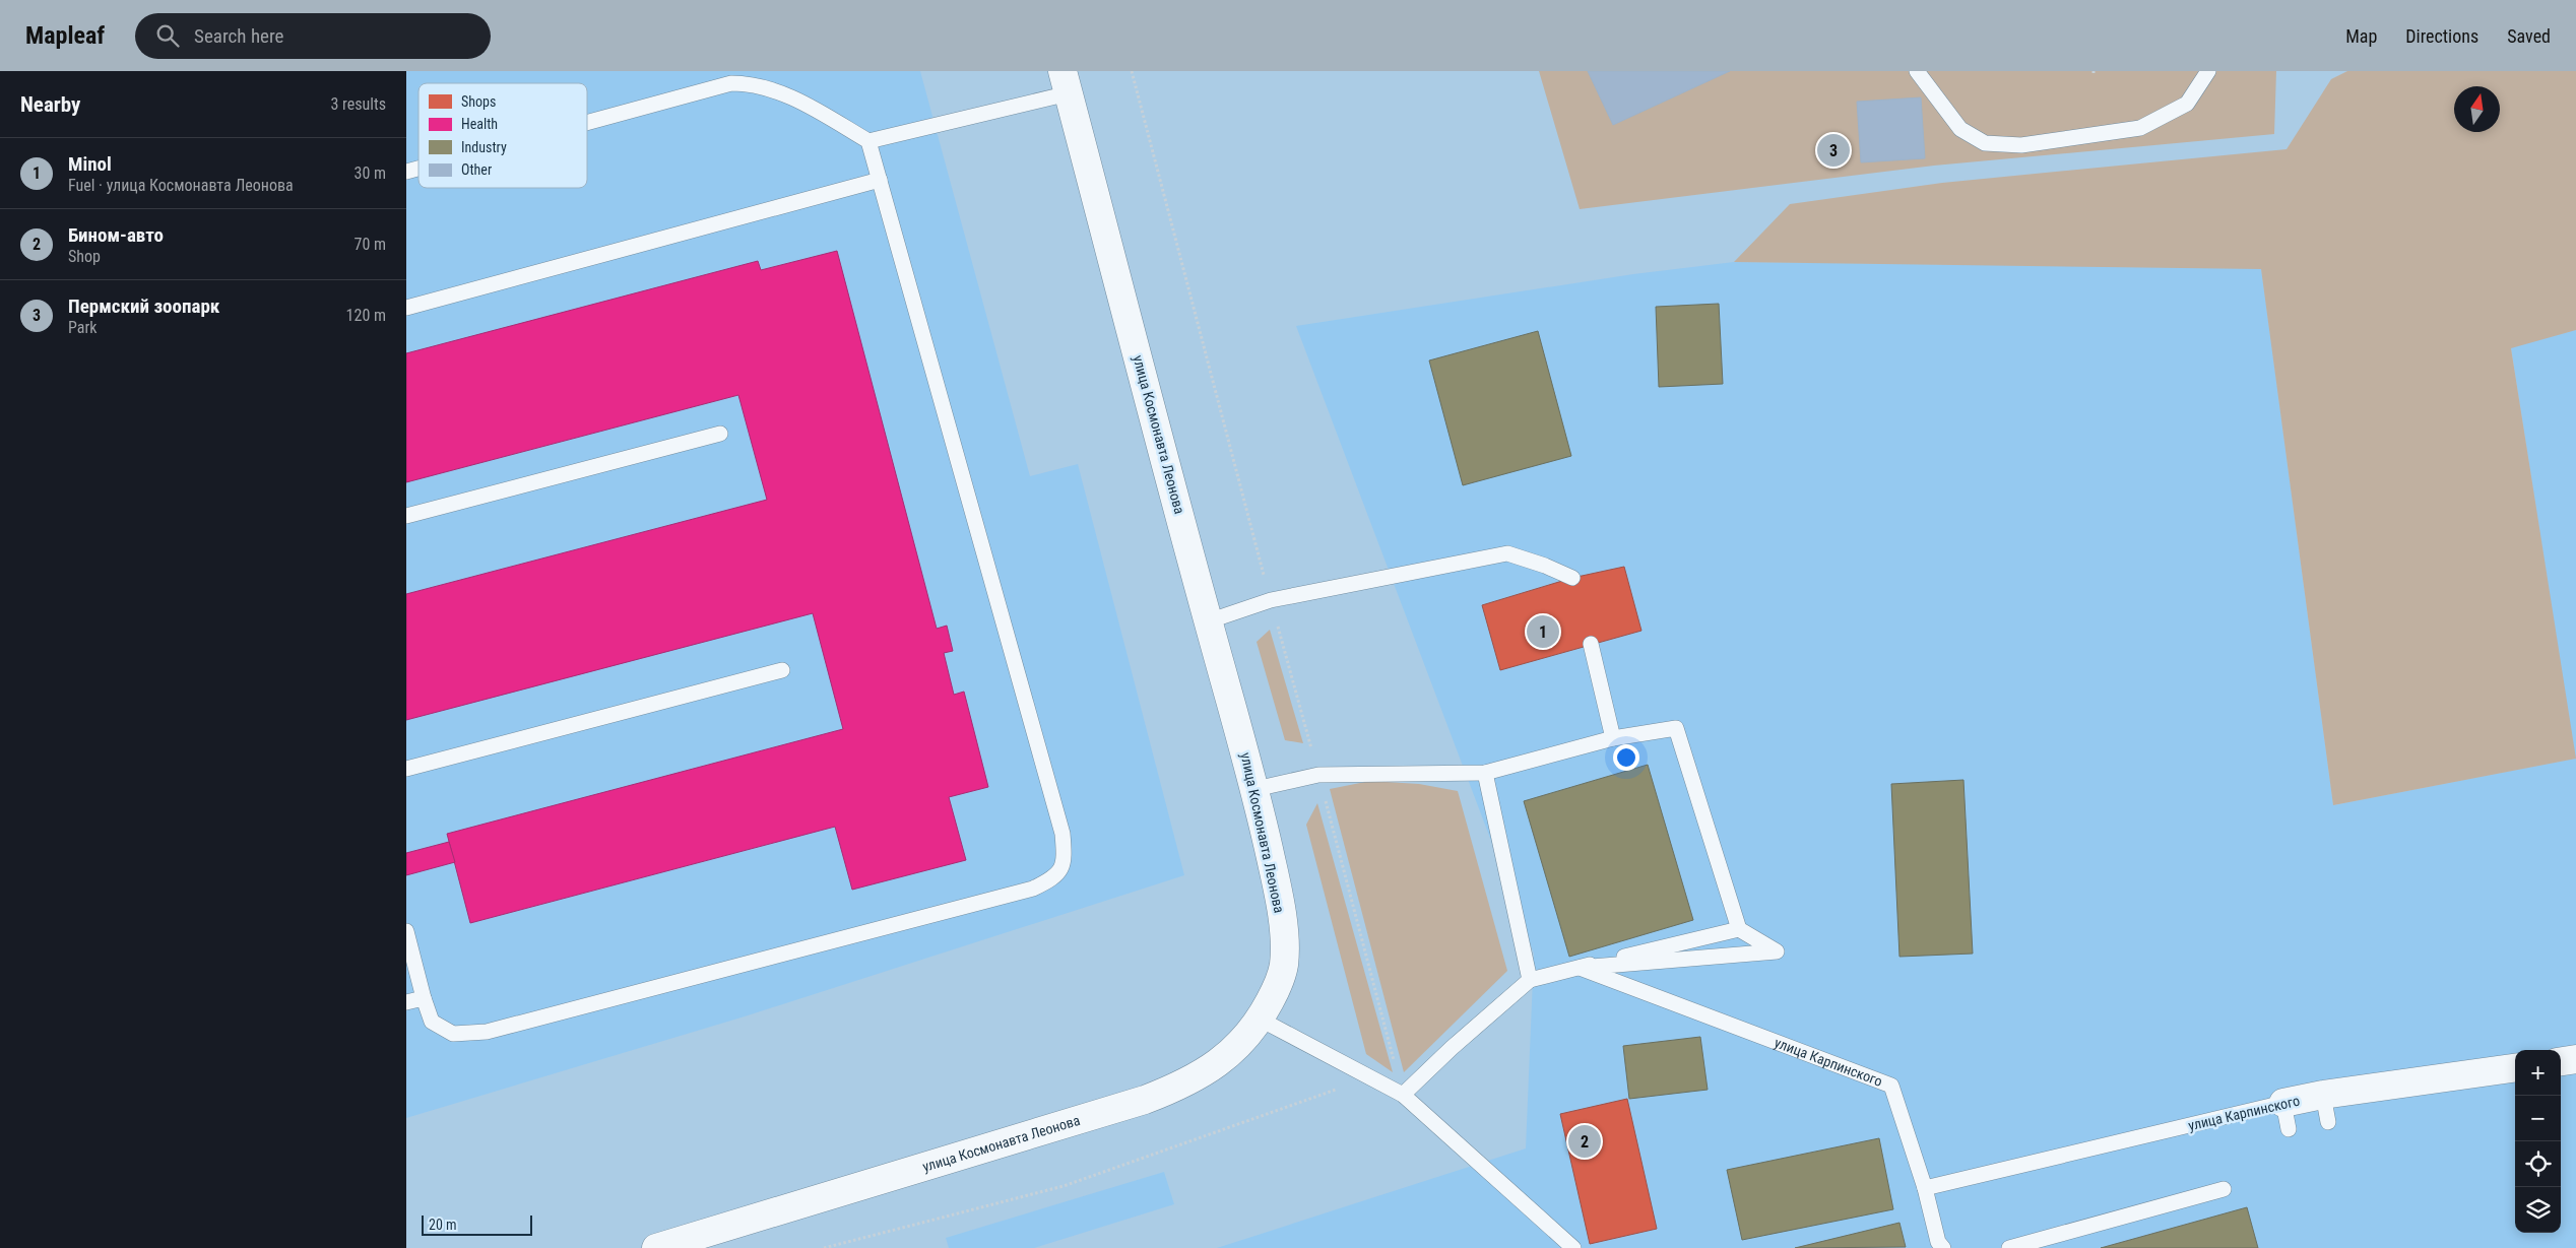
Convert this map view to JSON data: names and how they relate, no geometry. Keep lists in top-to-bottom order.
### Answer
{
  "streets": {
    "main road": ["улица Космонавта Леонова", "улица Карпинского"]
  },
  "legend": [
    "Shops",
    "Health",
    "Industry",
    "Other"
  ],
  "scale_bar": "20 m",
  "north": "top",
  "page": {
    "header": "Mapleaf",
    "search": "Search here",
    "nav": ["Map", "Directions", "Saved"],
    "heading": ["Nearby", "3 results"],
    "pins": ["3", "1", "2"],
    "list": [
      {
        "mark": "1",
        "name": "Minol",
        "note": "Fuel · улица Космонавта Леонова",
        "value": "30 m"
      },
      {
        "mark": "2",
        "name": "Бином-авто",
        "note": "Shop",
        "value": "70 m"
      },
      {
        "mark": "3",
        "name": "Пермский зоопарк",
        "note": "Park",
        "value": "120 m"
      }
    ],
    "map_buttons": ["+", "−"],
    "scale": "20 m"
  }
}
